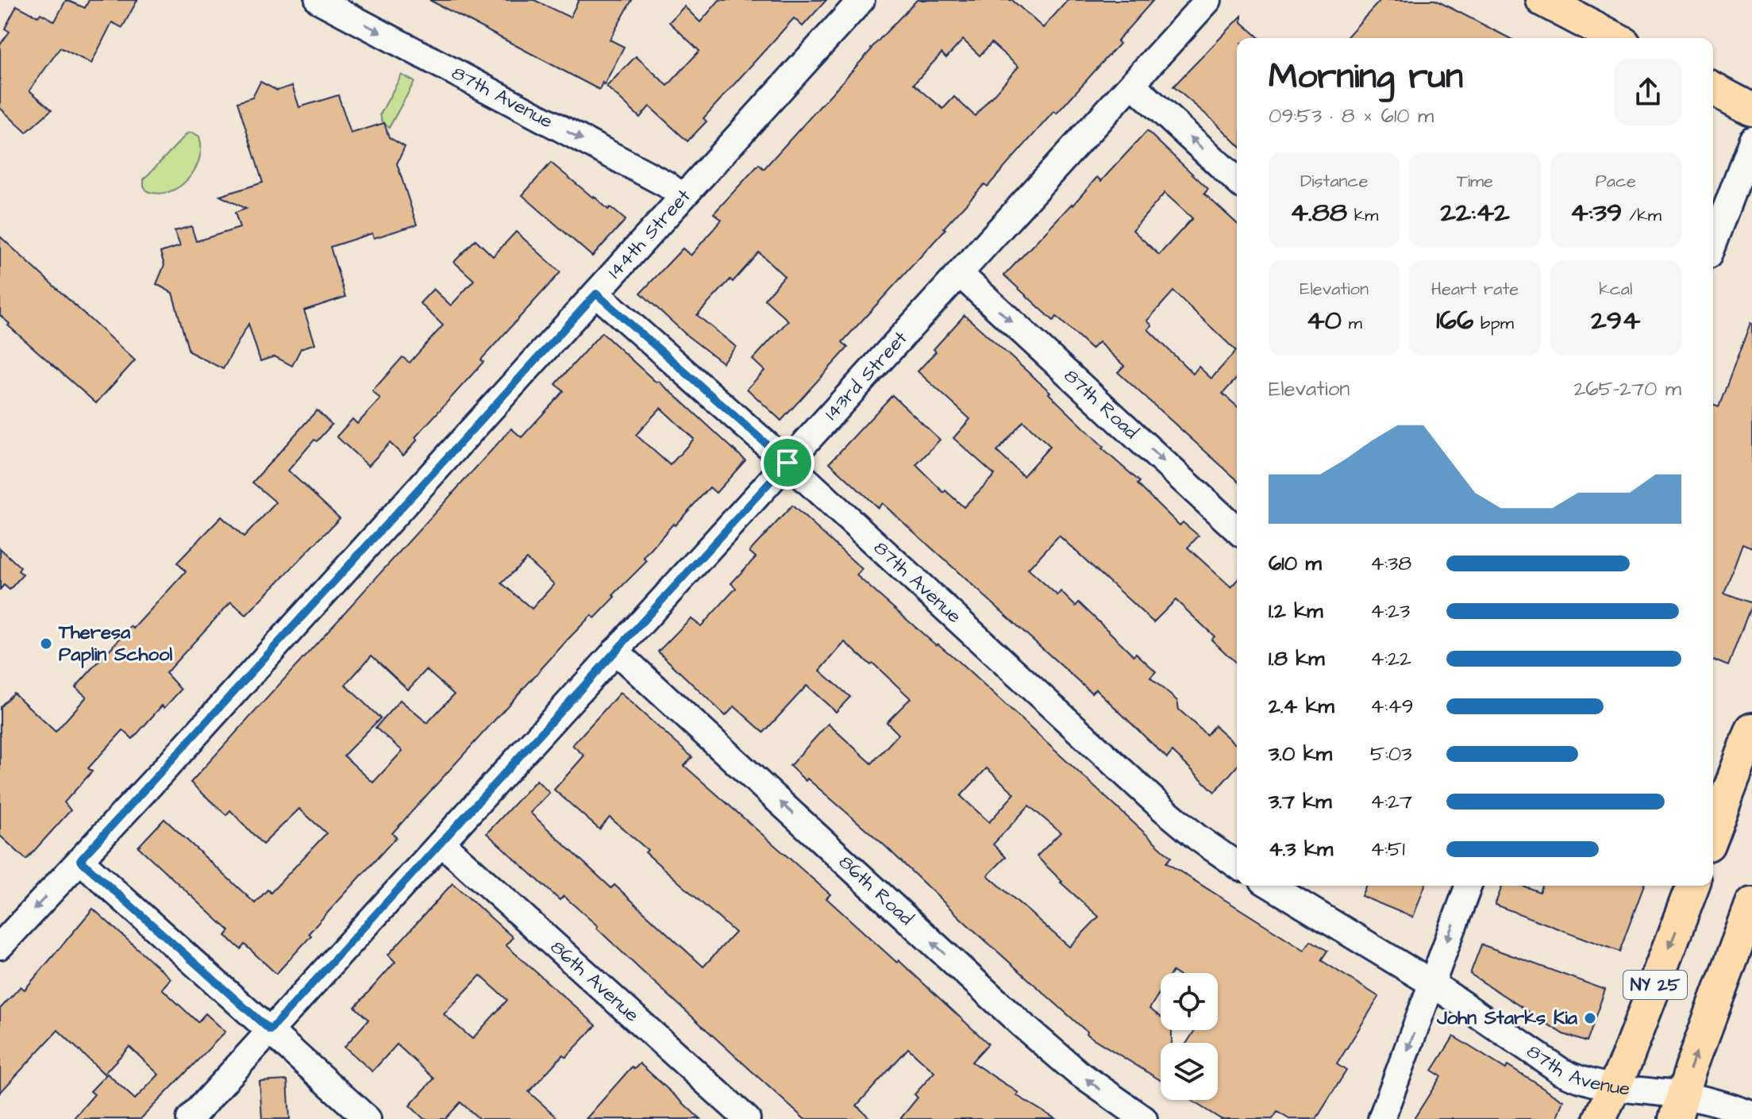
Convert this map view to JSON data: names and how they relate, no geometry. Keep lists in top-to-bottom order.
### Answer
{
  "streets": {
    "main road": ["NY 25"],
    "street": [
      "87th Avenue",
      "144th Street",
      "143rd Street",
      "87th Road",
      "86th Road",
      "86th Avenue"
    ]
  },
  "crossings": [
    ["87th Avenue", "144th Street"],
    ["87th Avenue", "143rd Street"],
    ["87th Avenue", "NY 25"],
    ["143rd Street", "87th Road"],
    ["143rd Street", "86th Road"],
    ["143rd Street", "86th Avenue"]
  ],
  "one_way": ["87th Road", "86th Road"],
  "places": ["Theresa Paplin School", "John Starks Kia"],
  "page": {
    "heading": ["Morning run", "09:53 · 8 × 610 m"],
    "stats": [
      ["Distance", "4.88 km"],
      ["Time", "22:42"],
      ["Pace", "4:39 /km"],
      ["Elevation", "40 m"],
      ["Heart rate", "166 bpm"],
      ["kcal", "294"]
    ],
    "chart": ["Elevation", "265–270 m"],
    "list": [
      {
        "name": "610 m",
        "note": "4:38"
      },
      {
        "name": "1.2 km",
        "note": "4:23"
      },
      {
        "name": "1.8 km",
        "note": "4:22"
      },
      {
        "name": "2.4 km",
        "note": "4:49"
      },
      {
        "name": "3.0 km",
        "note": "5:03"
      },
      {
        "name": "3.7 km",
        "note": "4:27"
      },
      {
        "name": "4.3 km",
        "note": "4:51"
      }
    ]
  }
}
